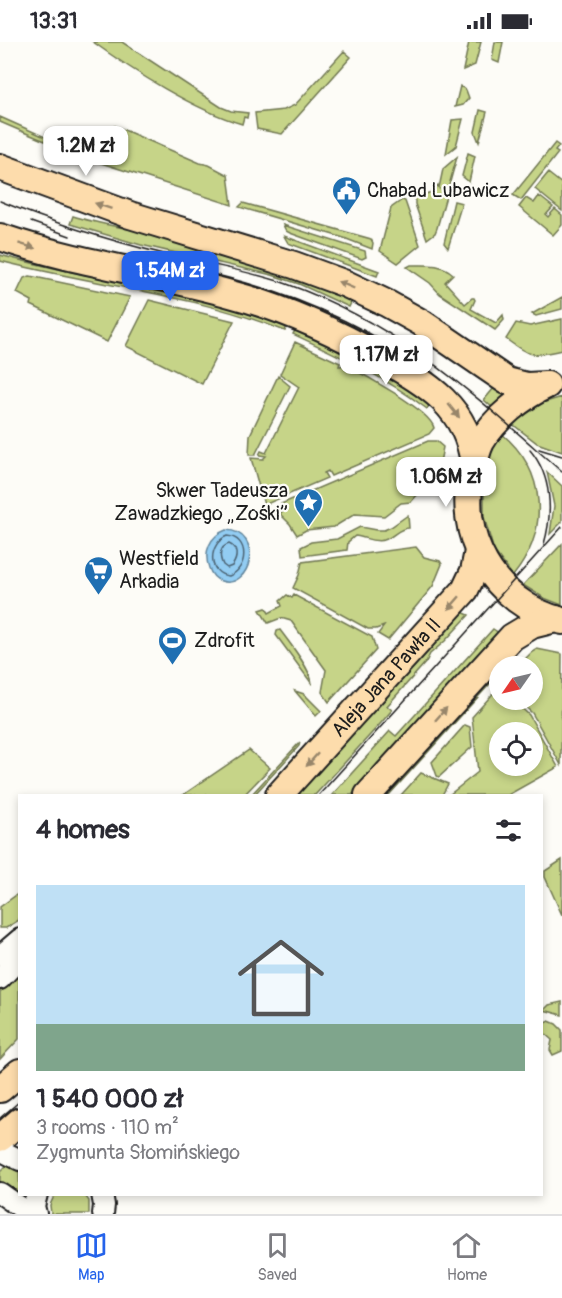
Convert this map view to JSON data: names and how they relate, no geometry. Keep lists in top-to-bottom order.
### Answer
{
  "streets": {
    "main road": ["Aleja Jana Pawła II"]
  },
  "places": {
    "public building": ["Chabad Lubawicz"],
    "place": ["Skwer Tadeusza Zawadzkiego „Zośki”"],
    "supermarket": ["Westfield Arkadia"],
    "sports": ["Zdrofit"]
  },
  "north": "bottom left",
  "page": {
    "status": "13:31",
    "price": [
      "1.2M zł",
      "1.54M zł",
      "1.17M zł",
      "1.06M zł"
    ],
    "heading": "4 homes",
    "list": [
      {
        "name": "1 540 000 zł",
        "note": "3 rooms · 110 m² · Zygmunta Słomińskiego"
      }
    ],
    "tabs": ["Map", "Saved", "Home"]
  }
}
